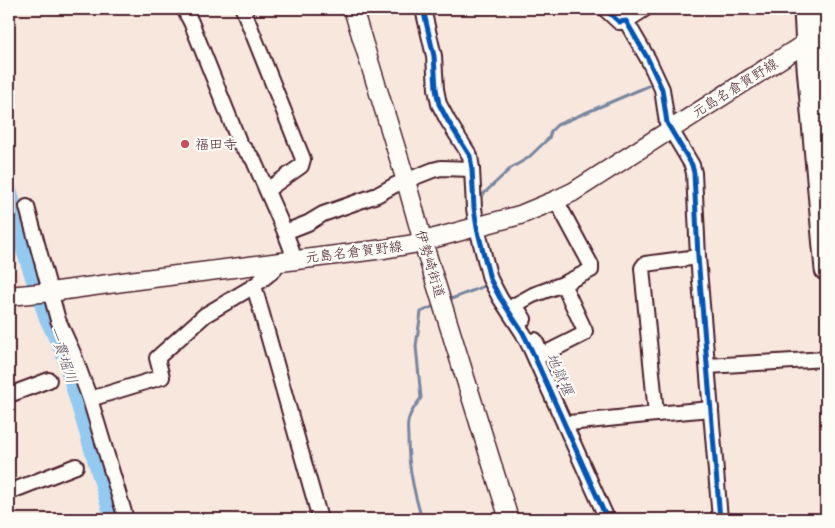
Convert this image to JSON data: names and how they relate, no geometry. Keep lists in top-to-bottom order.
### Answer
{
  "streets": {
    "main road": ["元島名倉賀野線", "伊勢崎街道"]
  },
  "crossings": [
    ["元島名倉賀野線", "伊勢崎街道"]
  ],
  "water": ["一貫堀川", "地獄堰"],
  "places": ["福田寺"]
}
